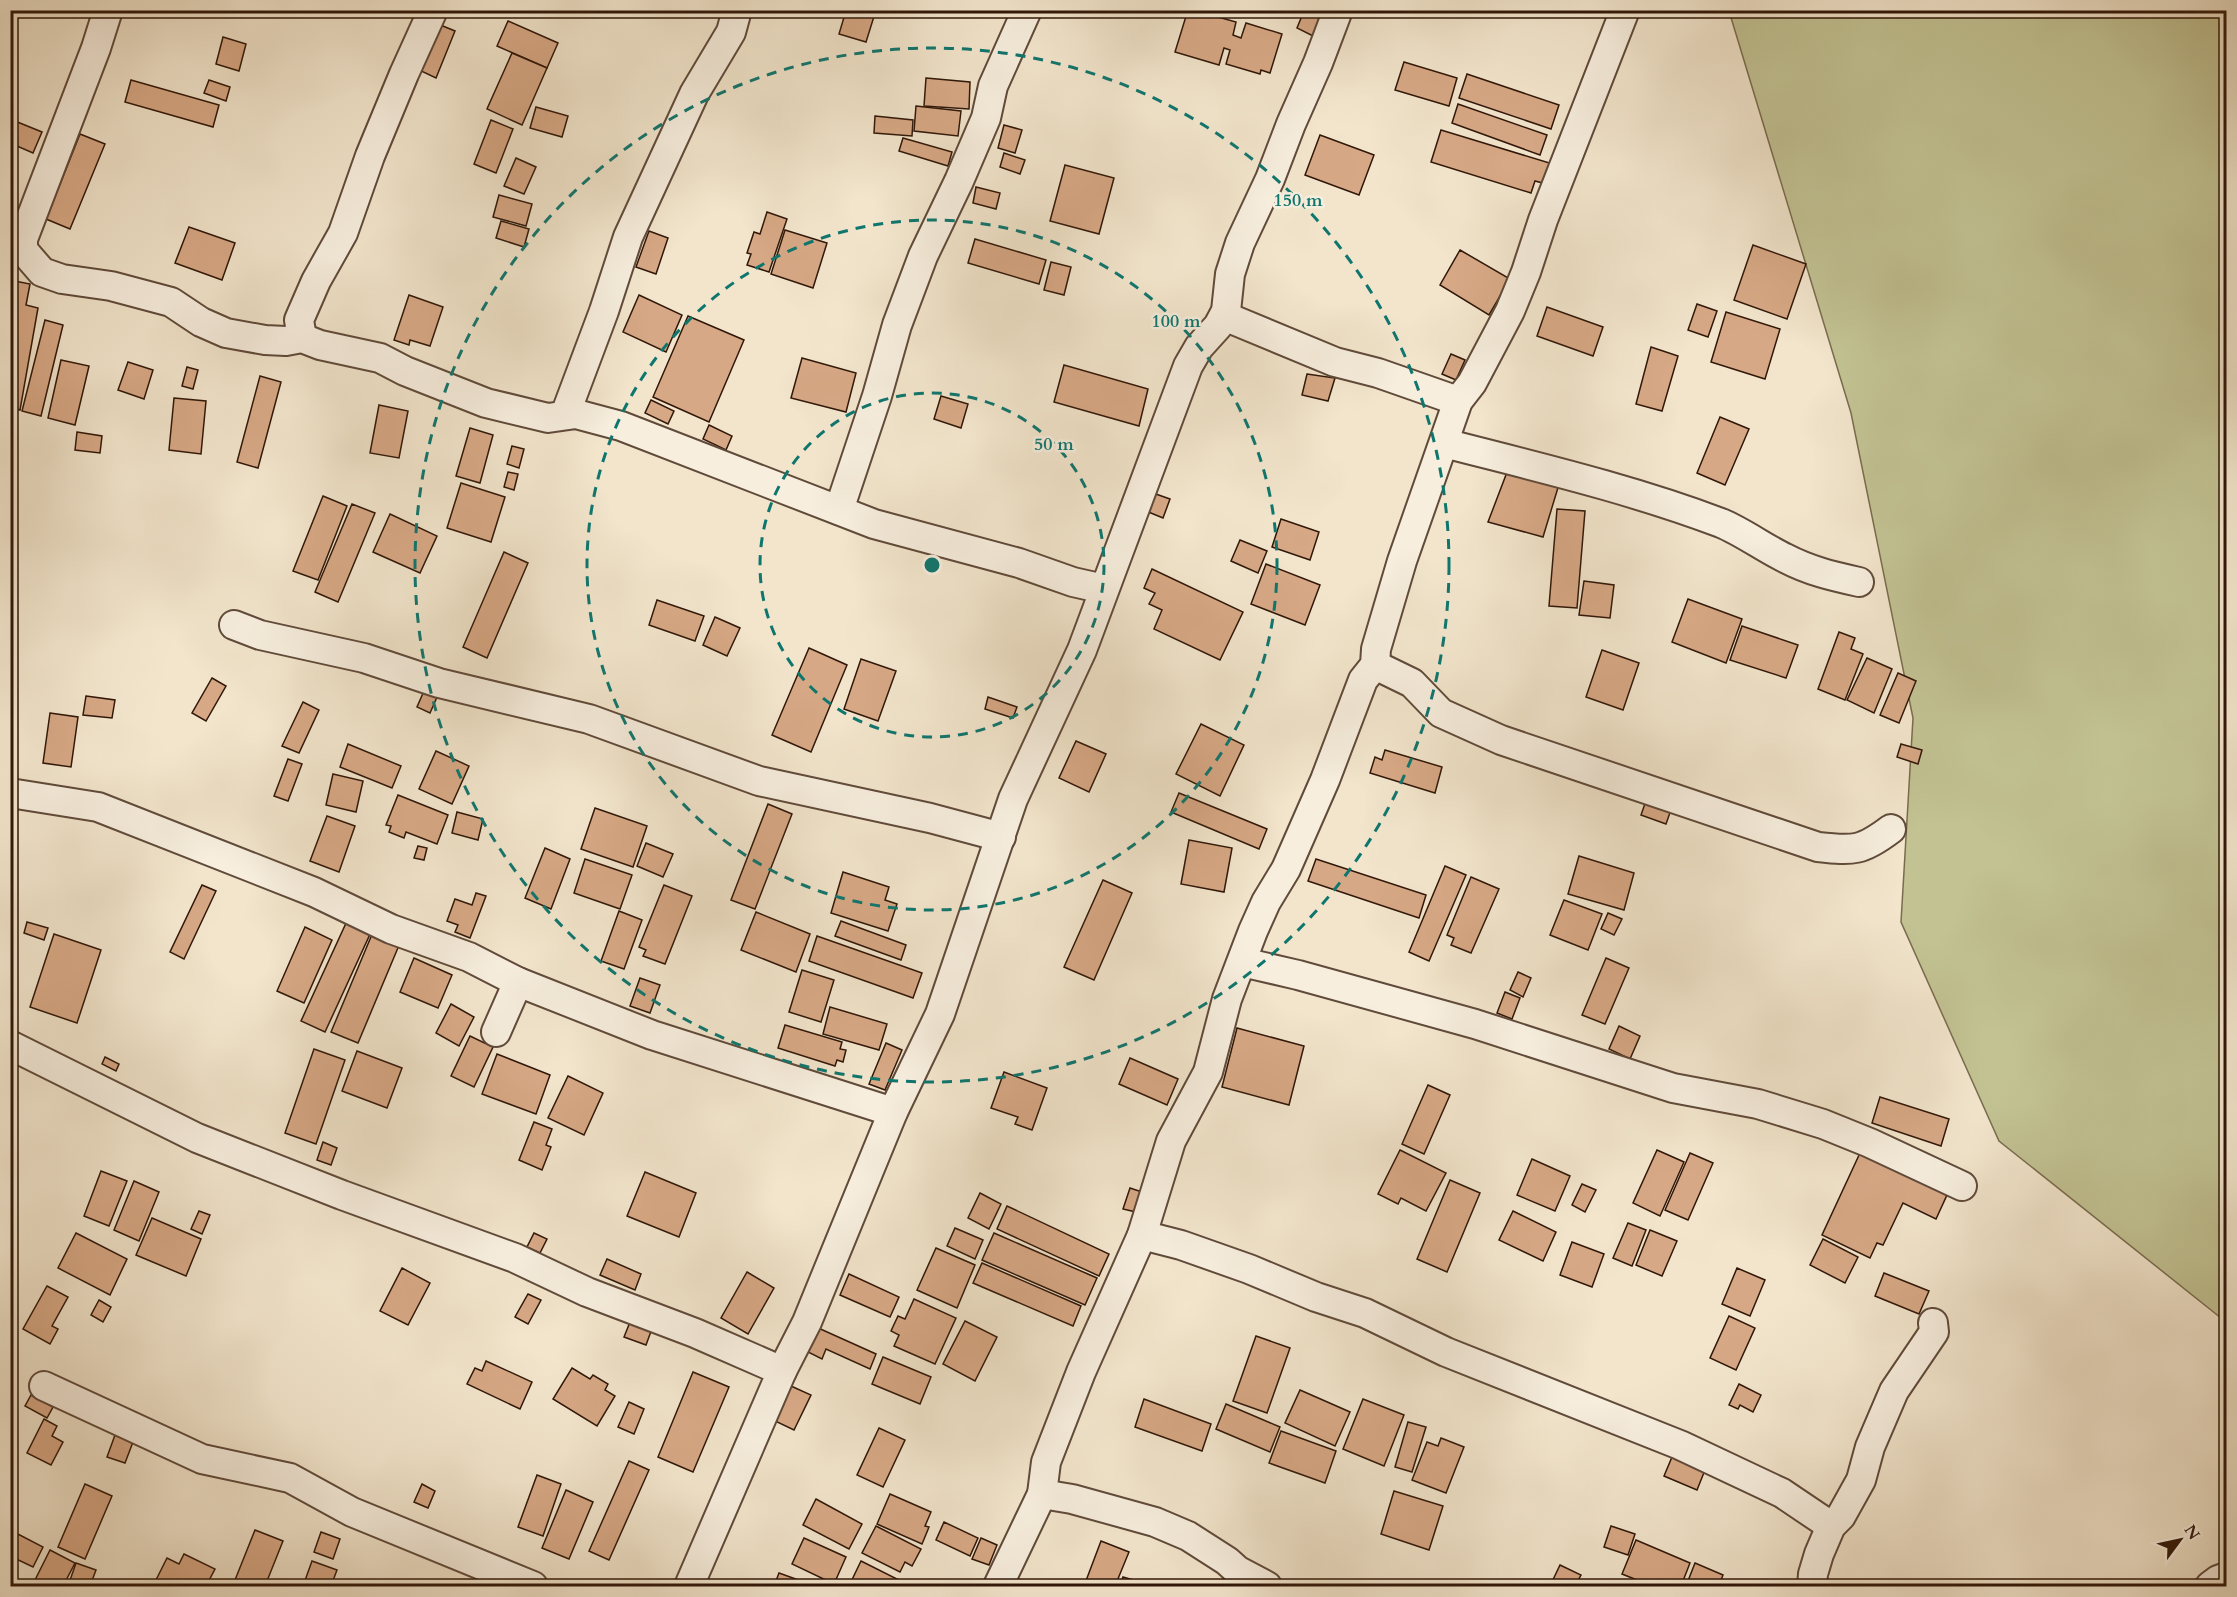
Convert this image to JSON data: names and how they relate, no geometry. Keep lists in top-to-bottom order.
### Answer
{
  "north": "top right",
  "rings": ["150 m", "100 m", "50 m"]
}
